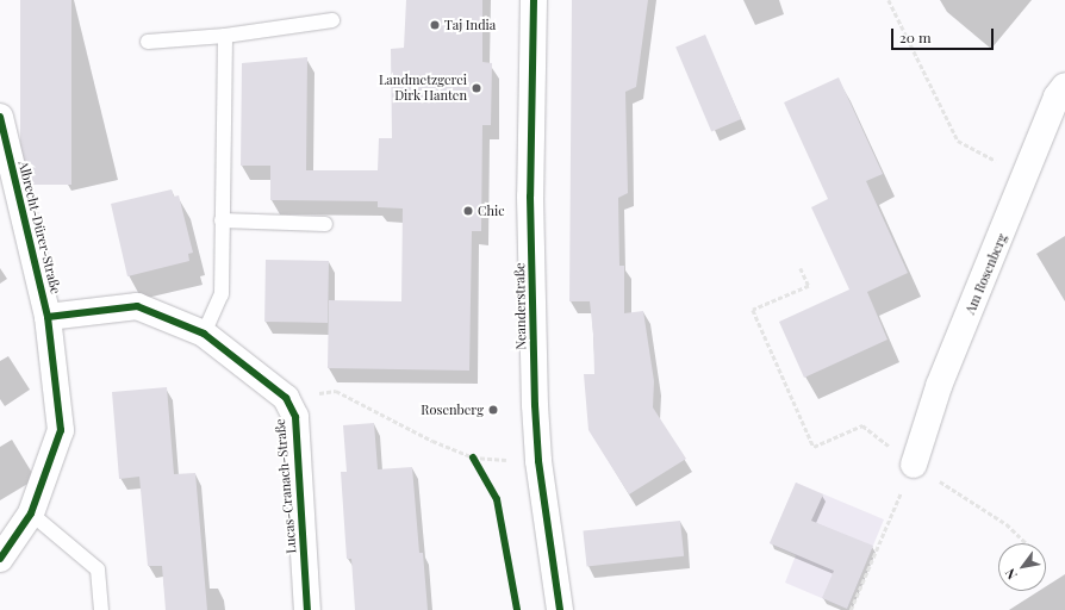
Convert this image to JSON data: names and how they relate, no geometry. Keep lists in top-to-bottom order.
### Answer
{
  "streets": {
    "street": [
      "Albrecht-Dürer-Straße",
      "Am Rosenberg",
      "Neanderstraße",
      "Lucas-Cranach-Straße"
    ]
  },
  "crossings": [
    ["Albrecht-Dürer-Straße", "Lucas-Cranach-Straße"]
  ],
  "places": [
    "Taj India",
    "Landmetzgerei Dirk Hanten",
    "Chic",
    "Rosenberg"
  ],
  "scale_bar": "20 m",
  "north": "bottom left"
}
